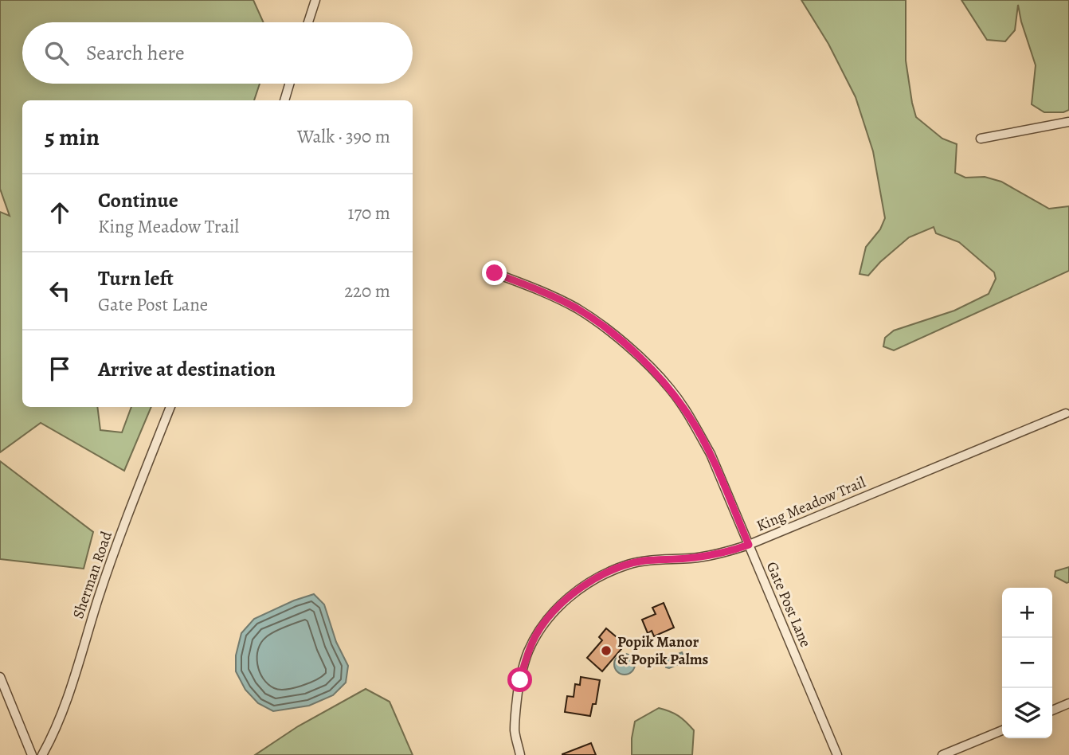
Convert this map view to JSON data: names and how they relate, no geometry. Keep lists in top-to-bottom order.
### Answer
{
  "streets": {
    "street": ["King Meadow Trail", "Sherman Road", "Gate Post Lane"]
  },
  "crossings": [
    ["King Meadow Trail", "Gate Post Lane"]
  ],
  "places": ["Popik Manor & Popik Palms"],
  "page": {
    "search": "Search here",
    "heading": ["5 min", "Walk · 390 m"],
    "list": [
      ["Continue", "King Meadow Trail", "170 m"],
      ["Turn left", "Gate Post Lane", "220 m"],
      "Arrive at destination"
    ],
    "map_buttons": ["+", "−"]
  }
}
